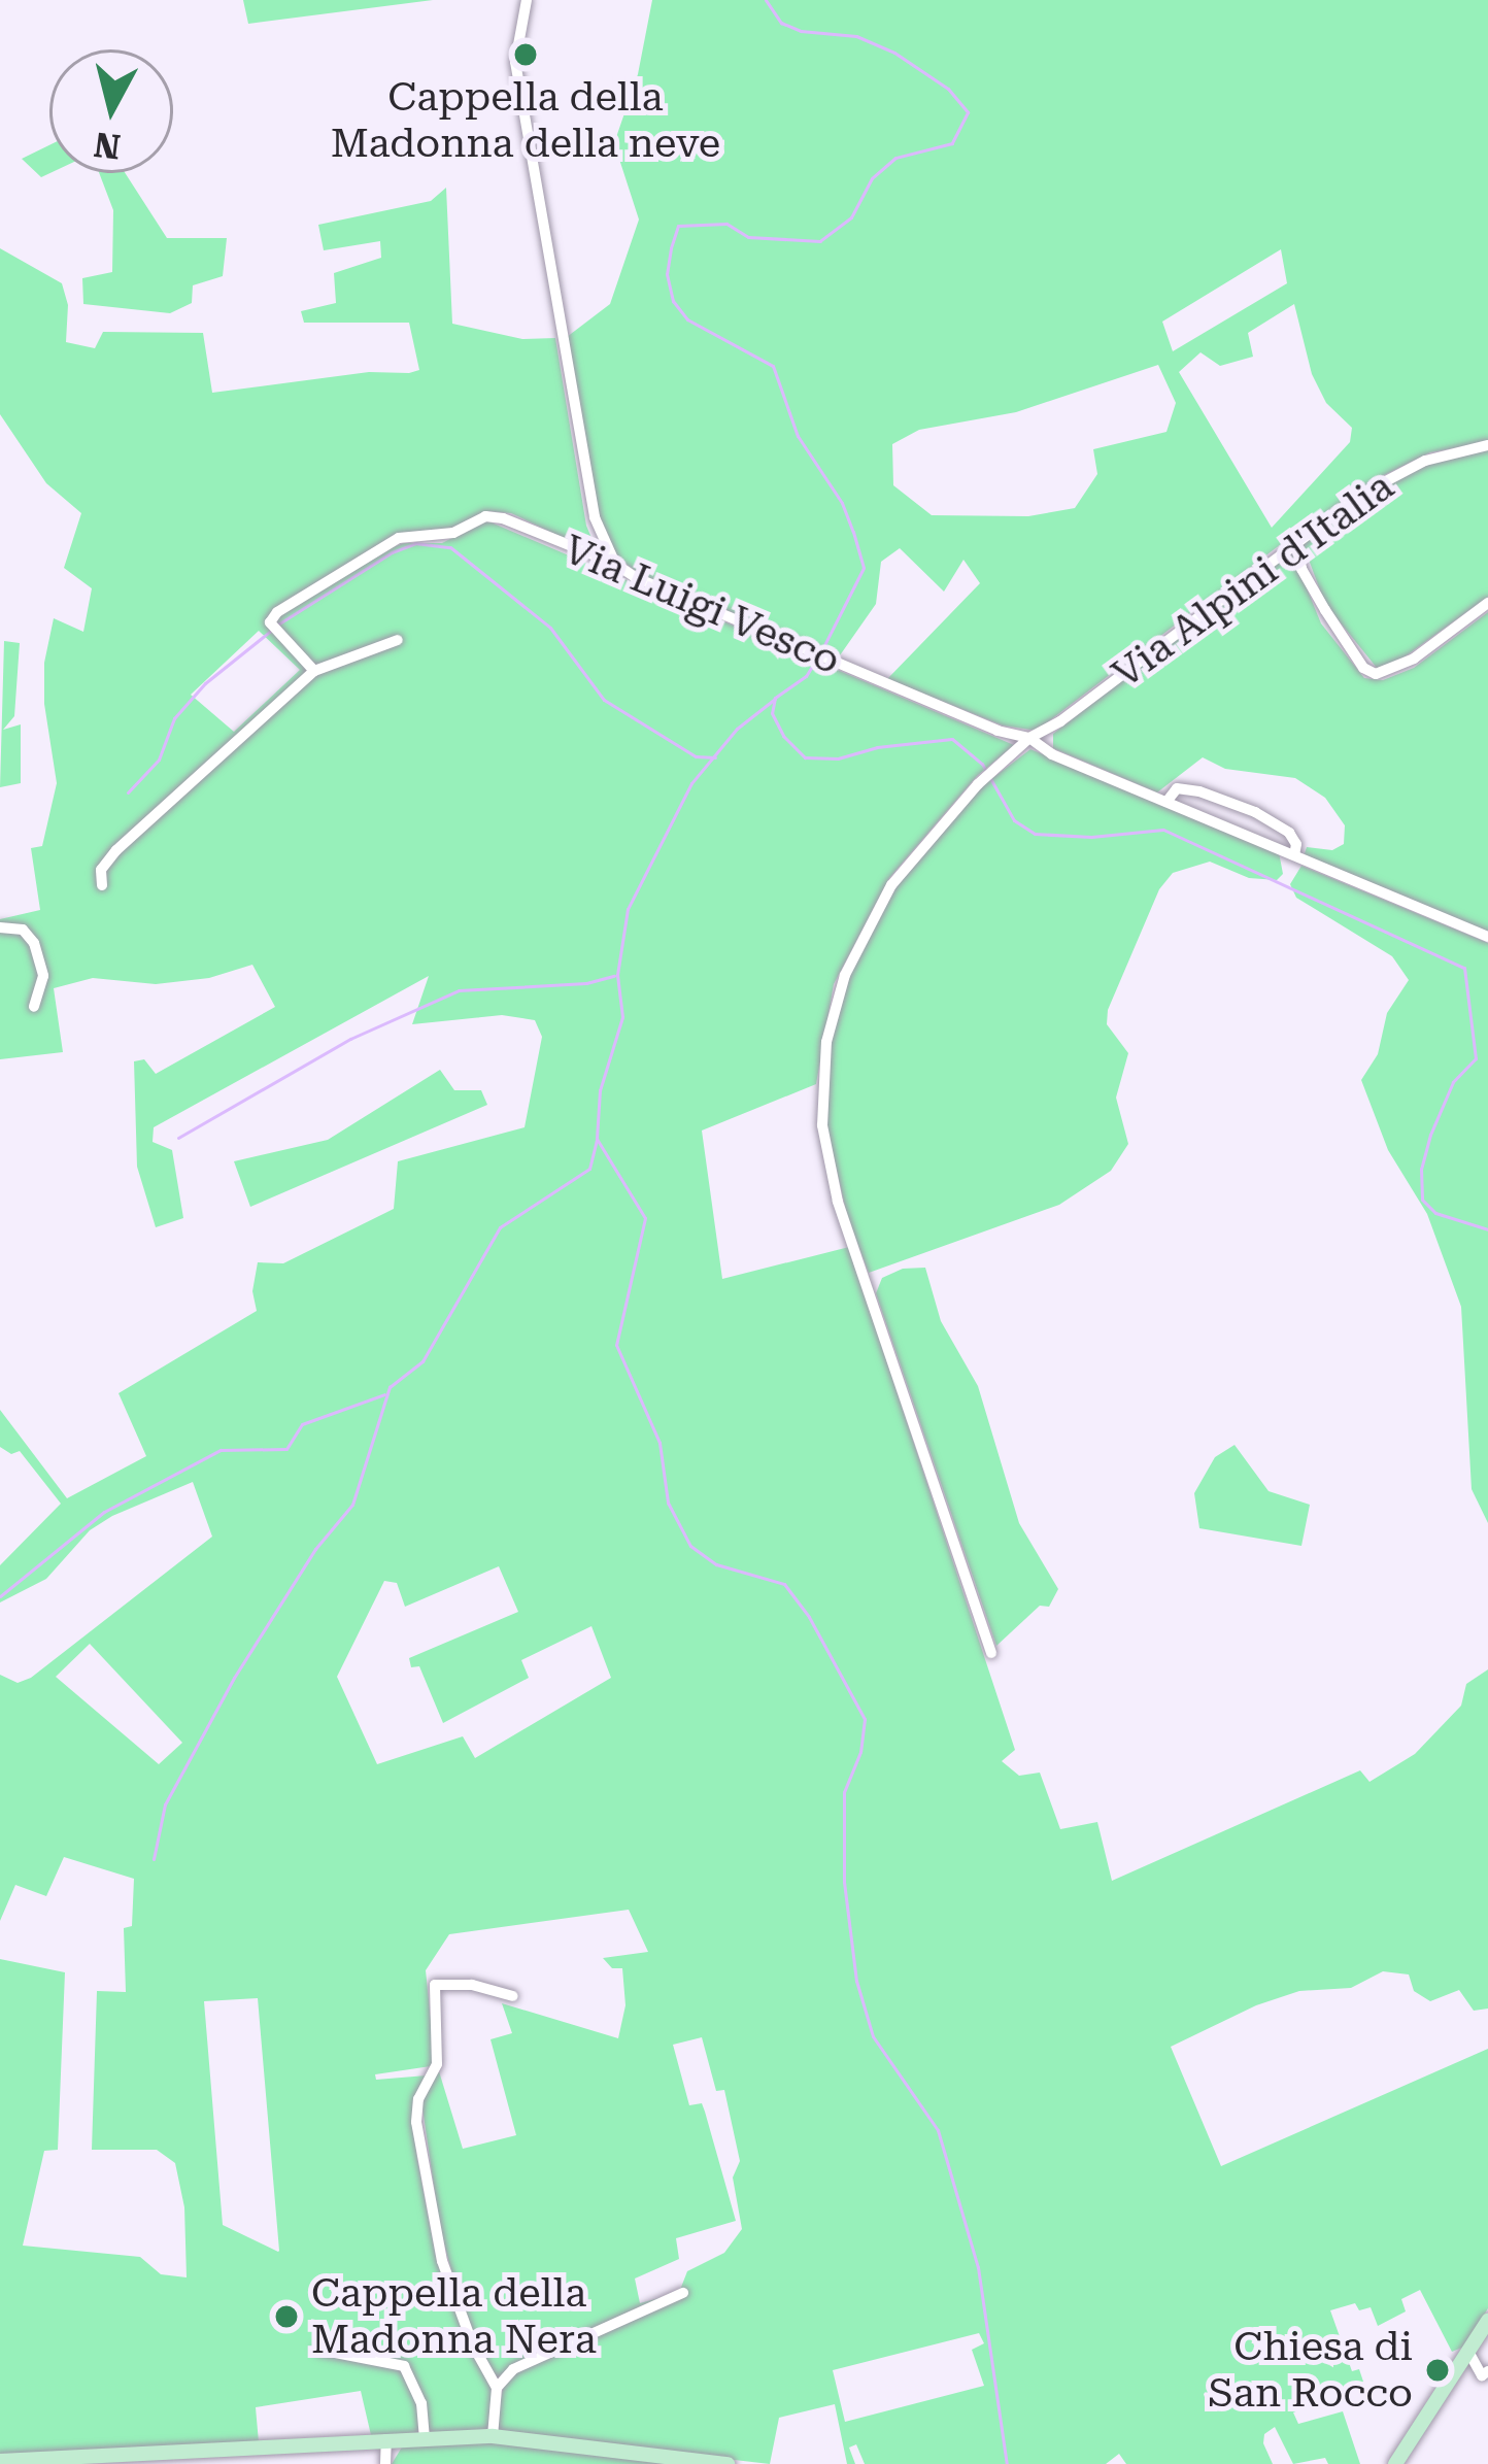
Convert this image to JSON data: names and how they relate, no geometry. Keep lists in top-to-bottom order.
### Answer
{
  "streets": {
    "street": ["Via Alpini d'Italia", "Via Luigi Vesco"]
  },
  "crossings": [
    ["Via Alpini d'Italia", "Via Luigi Vesco"]
  ],
  "places": ["Cappella della Madonna della neve", "Cappella della Madonna Nera", "Chiesa di San Rocco"],
  "north": "bottom"
}
